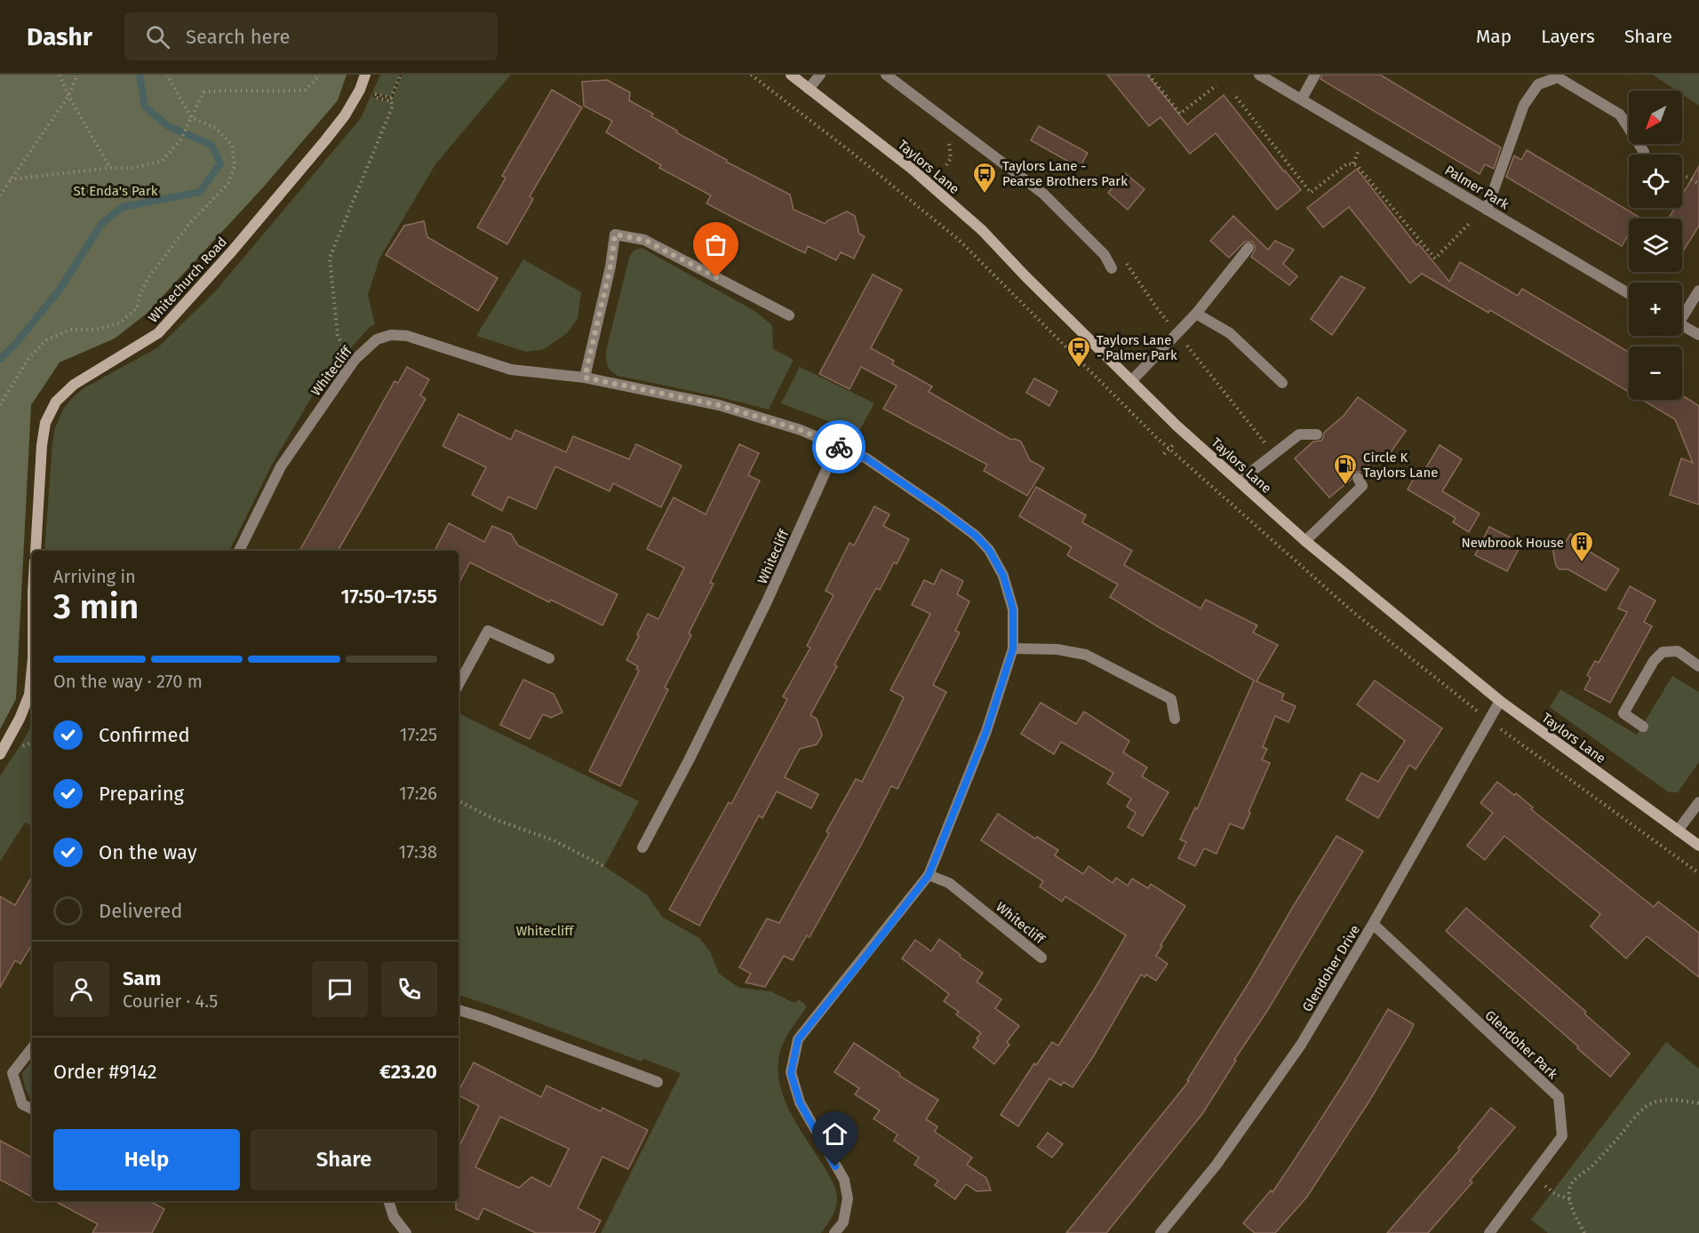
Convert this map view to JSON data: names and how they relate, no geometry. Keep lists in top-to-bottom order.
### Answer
{
  "streets": {
    "main road": ["Taylors Lane", "Whitechurch Road"],
    "street": [
      "Palmer Park",
      "Whitecliff",
      "Glendoher Drive",
      "Glendoher Park"
    ]
  },
  "crossings": [
    ["Taylors Lane", "Glendoher Drive"],
    ["Glendoher Drive", "Glendoher Park"]
  ],
  "parks": ["St Enda's Park", "Whitecliff"],
  "places": {
    "bus stop": ["Taylors Lane - Pearse Brothers Park", "Taylors Lane - Palmer Park"],
    "fuel station": ["Circle K Taylors Lane"],
    "building": ["Newbrook House"]
  },
  "north": "bottom left",
  "page": {
    "header": "Dashr",
    "search": "Search here",
    "nav": ["Map", "Layers", "Share"],
    "map_buttons": ["+", "−"],
    "heading": ["3 min", "Arriving in", "17:50–17:55"],
    "panel": [
      "Sam",
      "Courier · 4.5",
      "Order #9142",
      "€23.20"
    ],
    "bar": "On the way · 270 m",
    "list": [
      ["Confirmed", "17:25"],
      ["Preparing", "17:26"],
      ["On the way", "17:38"],
      "Delivered"
    ],
    "buttons": ["Help", "Share"]
  }
}
